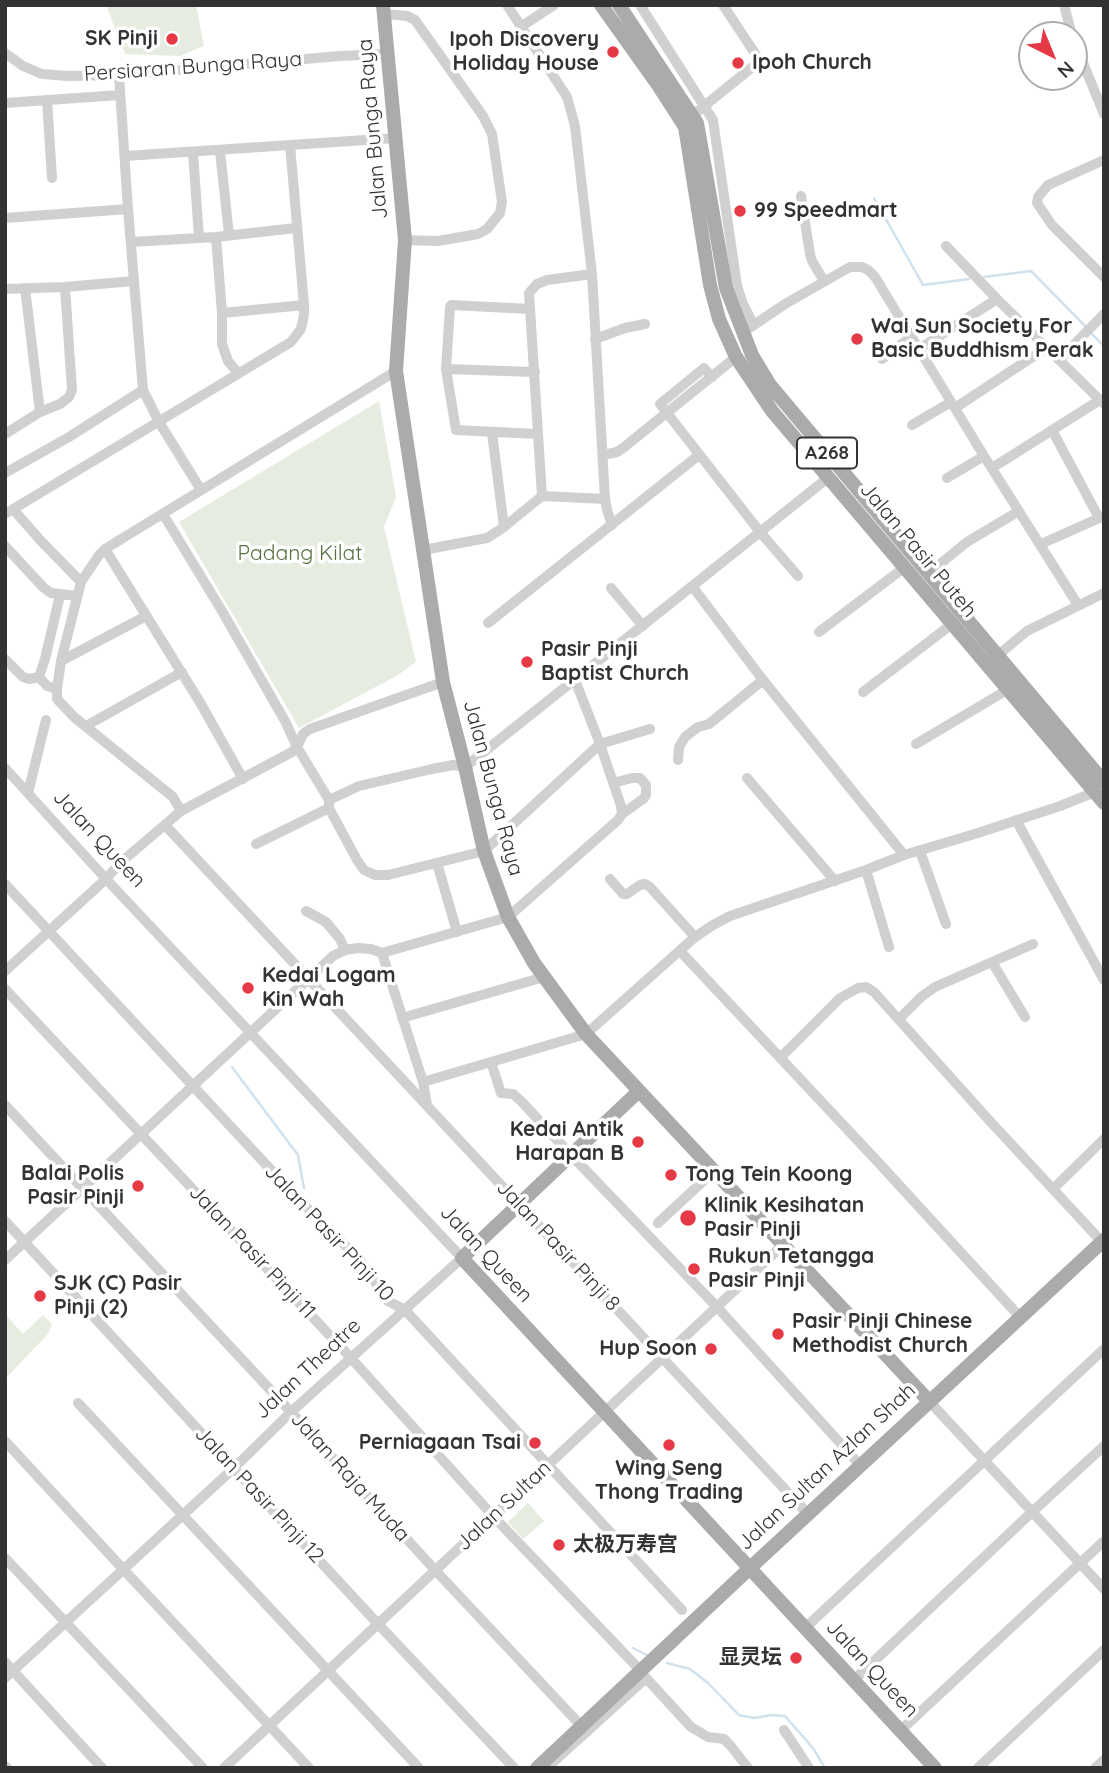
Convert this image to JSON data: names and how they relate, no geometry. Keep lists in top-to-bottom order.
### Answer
{
  "streets": {
    "main road": [
      "Jalan Bunga Raya",
      "A268",
      "Jalan Pasir Puteh",
      "Jalan Queen",
      "Jalan Theatre",
      "Jalan Sultan Azlan Shah"
    ],
    "street": [
      "Persiaran Bunga Raya",
      "Jalan Pasir Pinji 10",
      "Jalan Pasir Pinji 8",
      "Jalan Pasir Pinji 11",
      "Jalan Raja Muda",
      "Jalan Pasir Pinji 12",
      "Jalan Sultan"
    ]
  },
  "crossings": [
    ["Persiaran Bunga Raya", "Jalan Bunga Raya"],
    ["Jalan Bunga Raya", "Jalan Theatre"],
    ["Jalan Bunga Raya", "Jalan Sultan Azlan Shah"],
    ["Jalan Bunga Raya", "Jalan Sultan"],
    ["Jalan Queen", "Jalan Theatre"],
    ["Jalan Queen", "Jalan Sultan Azlan Shah"],
    ["Jalan Queen", "Jalan Sultan"],
    ["Jalan Pasir Pinji 10", "Jalan Theatre"],
    ["Jalan Pasir Pinji 10", "Jalan Sultan"],
    ["Jalan Pasir Pinji 8", "Jalan Theatre"],
    ["Jalan Pasir Pinji 8", "Jalan Sultan Azlan Shah"],
    ["Jalan Pasir Pinji 8", "Jalan Sultan"],
    ["Jalan Pasir Pinji 11", "Jalan Theatre"],
    ["Jalan Pasir Pinji 11", "Jalan Sultan Azlan Shah"],
    ["Jalan Pasir Pinji 11", "Jalan Sultan"],
    ["Jalan Theatre", "Jalan Raja Muda"],
    ["Jalan Theatre", "Jalan Pasir Pinji 12"],
    ["Jalan Sultan Azlan Shah", "Jalan Raja Muda"],
    ["Jalan Raja Muda", "Jalan Sultan"],
    ["Jalan Pasir Pinji 12", "Jalan Sultan"]
  ],
  "parks": ["Padang Kilat"],
  "places": [
    "SK Pinji",
    "Ipoh Discovery Holiday House",
    "Ipoh Church",
    "99 Speedmart",
    "Wai Sun Society For Basic Buddhism Perak",
    "Pasir Pinji Baptist Church",
    "Kedai Logam Kin Wah",
    "Kedai Antik Harapan B",
    "Tong Tein Koong",
    "Balai Polis Pasir Pinji",
    "Klinik Kesihatan Pasir Pinji",
    "Rukun Tetangga Pasir Pinji",
    "SJK (C) Pasir Pinji (2)",
    "Pasir Pinji Chinese Methodist Church",
    "Hup Soon",
    "Perniagaan Tsai",
    "Wing Seng Thong Trading",
    "太极万寿宫",
    "显灵坛"
  ],
  "north": "bottom right"
}
